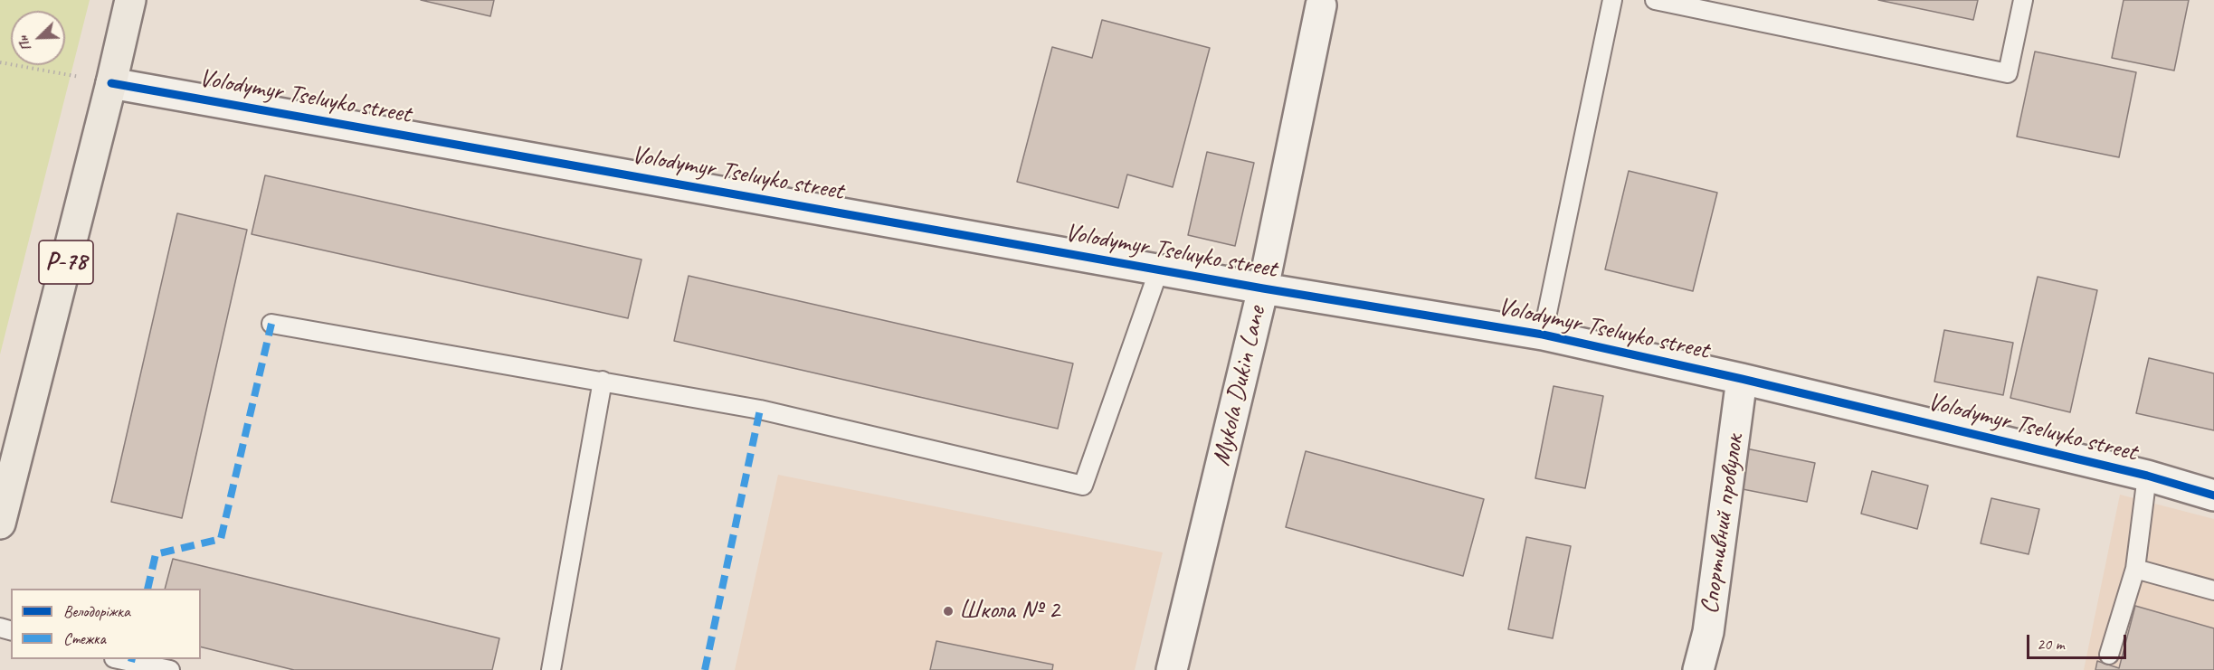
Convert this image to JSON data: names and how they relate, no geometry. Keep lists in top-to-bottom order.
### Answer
{
  "streets": {
    "main road": ["Р-78"],
    "street": ["Volodymyr Tseluyko street", "Mykola Dukin Lane", "Спортивний провулок"]
  },
  "crossings": [
    ["Volodymyr Tseluyko street", "Р-78"],
    ["Volodymyr Tseluyko street", "Mykola Dukin Lane"],
    ["Volodymyr Tseluyko street", "Спортивний провулок"]
  ],
  "places": ["Школа № 2"],
  "legend": ["Велодоріжка", "Стежка"],
  "scale_bar": "20 m",
  "north": "bottom left"
}
